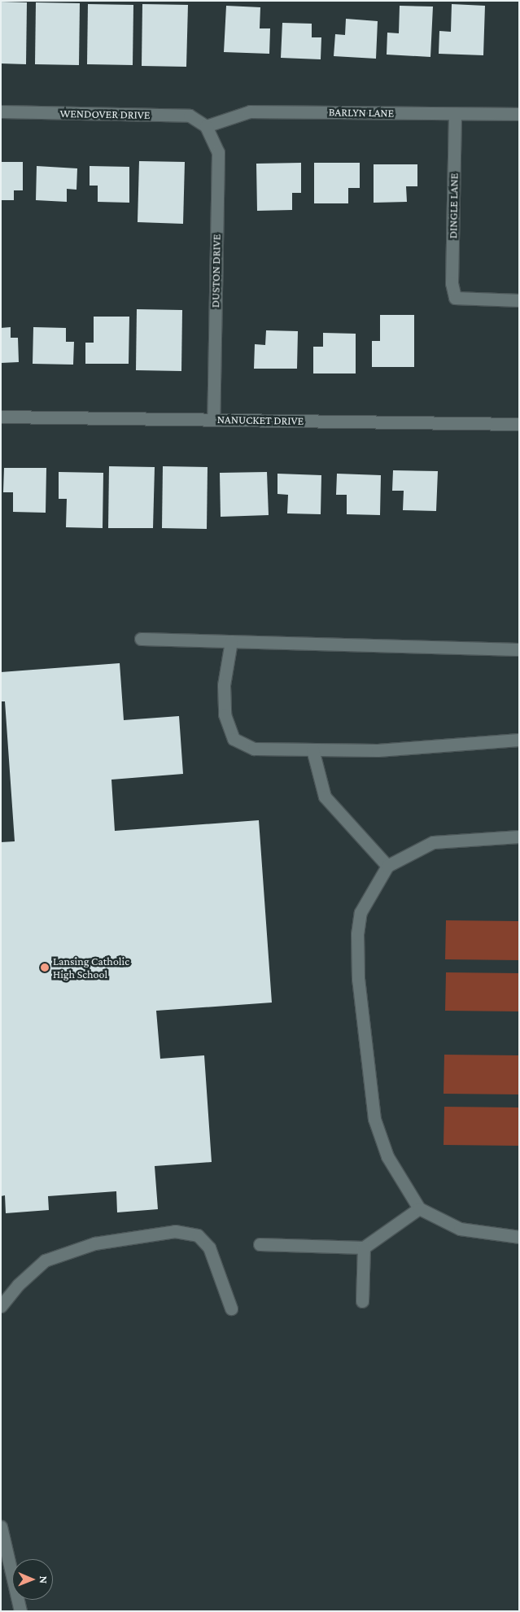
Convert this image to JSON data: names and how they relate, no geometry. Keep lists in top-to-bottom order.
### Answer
{
  "streets": {
    "street": [
      "BARLYN LANE",
      "WENDOVER DRIVE",
      "DINGLE LANE",
      "DUSTON DRIVE",
      "NANUCKET DRIVE"
    ]
  },
  "crossings": [
    ["BARLYN LANE", "WENDOVER DRIVE"],
    ["BARLYN LANE", "DINGLE LANE"],
    ["BARLYN LANE", "DUSTON DRIVE"],
    ["WENDOVER DRIVE", "DUSTON DRIVE"],
    ["DUSTON DRIVE", "NANUCKET DRIVE"]
  ],
  "places": ["Lansing Catholic High School"],
  "north": "right"
}
